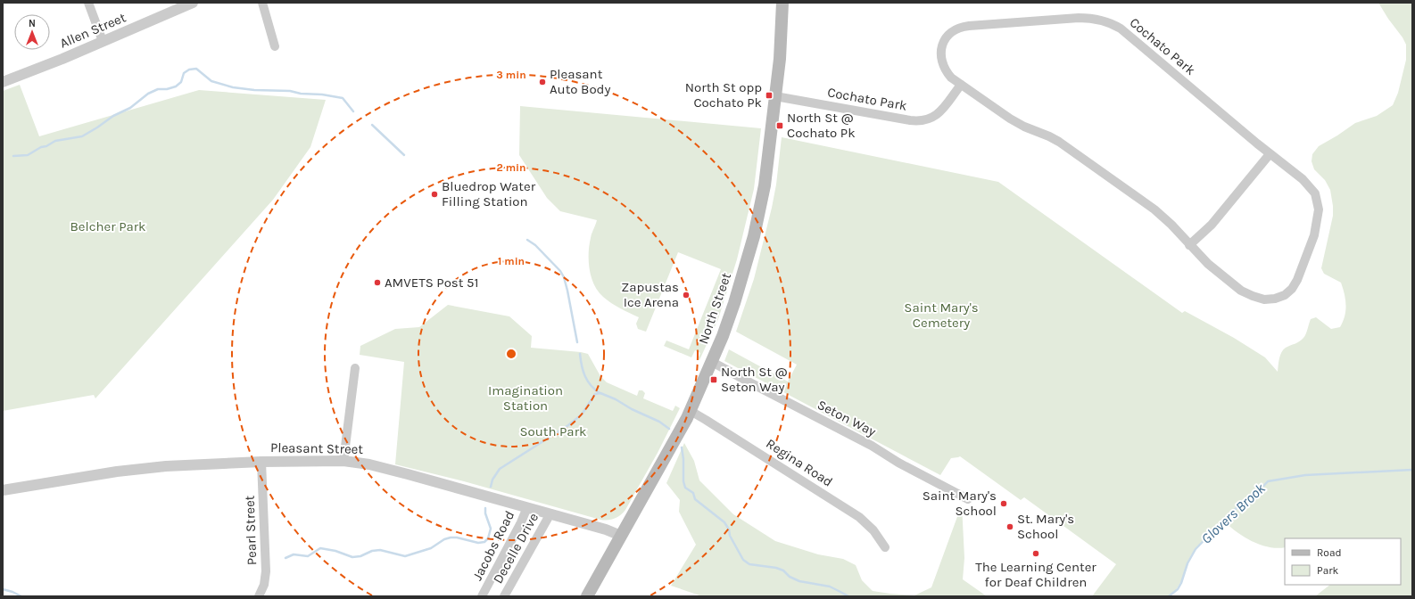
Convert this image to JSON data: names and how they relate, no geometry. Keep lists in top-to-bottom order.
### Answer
{
  "streets": {
    "main road": ["North Street"],
    "street": [
      "Allen Street",
      "Cochato Park",
      "Seton Way",
      "Pleasant Street",
      "Regina Road",
      "Pearl Street",
      "Jacobs Road",
      "Decelle Drive"
    ]
  },
  "crossings": [
    ["Cochato Park", "North Street"],
    ["North Street", "Seton Way"],
    ["North Street", "Pleasant Street"],
    ["North Street", "Regina Road"],
    ["Pleasant Street", "Pearl Street"],
    ["Pleasant Street", "Jacobs Road"],
    ["Pleasant Street", "Decelle Drive"]
  ],
  "water": ["Glovers Brook"],
  "parks": [
    "Belcher Park",
    "Saint Mary's Cemetery",
    "Imagination Station",
    "South Park"
  ],
  "places": {
    "other": [
      "Pleasant Auto Body",
      "Bluedrop Water Filling Station",
      "AMVETS Post 51",
      "Zapustas Ice Arena",
      "Saint Mary's School",
      "St. Mary's School",
      "The Learning Center for Deaf Children"
    ],
    "transit": ["North St opp Cochato Pk", "North St @ Cochato Pk", "North St @ Seton Way"]
  },
  "legend": ["Road", "Park"],
  "north": "top",
  "rings": ["3 min", "2 min", "1 min"]
}
